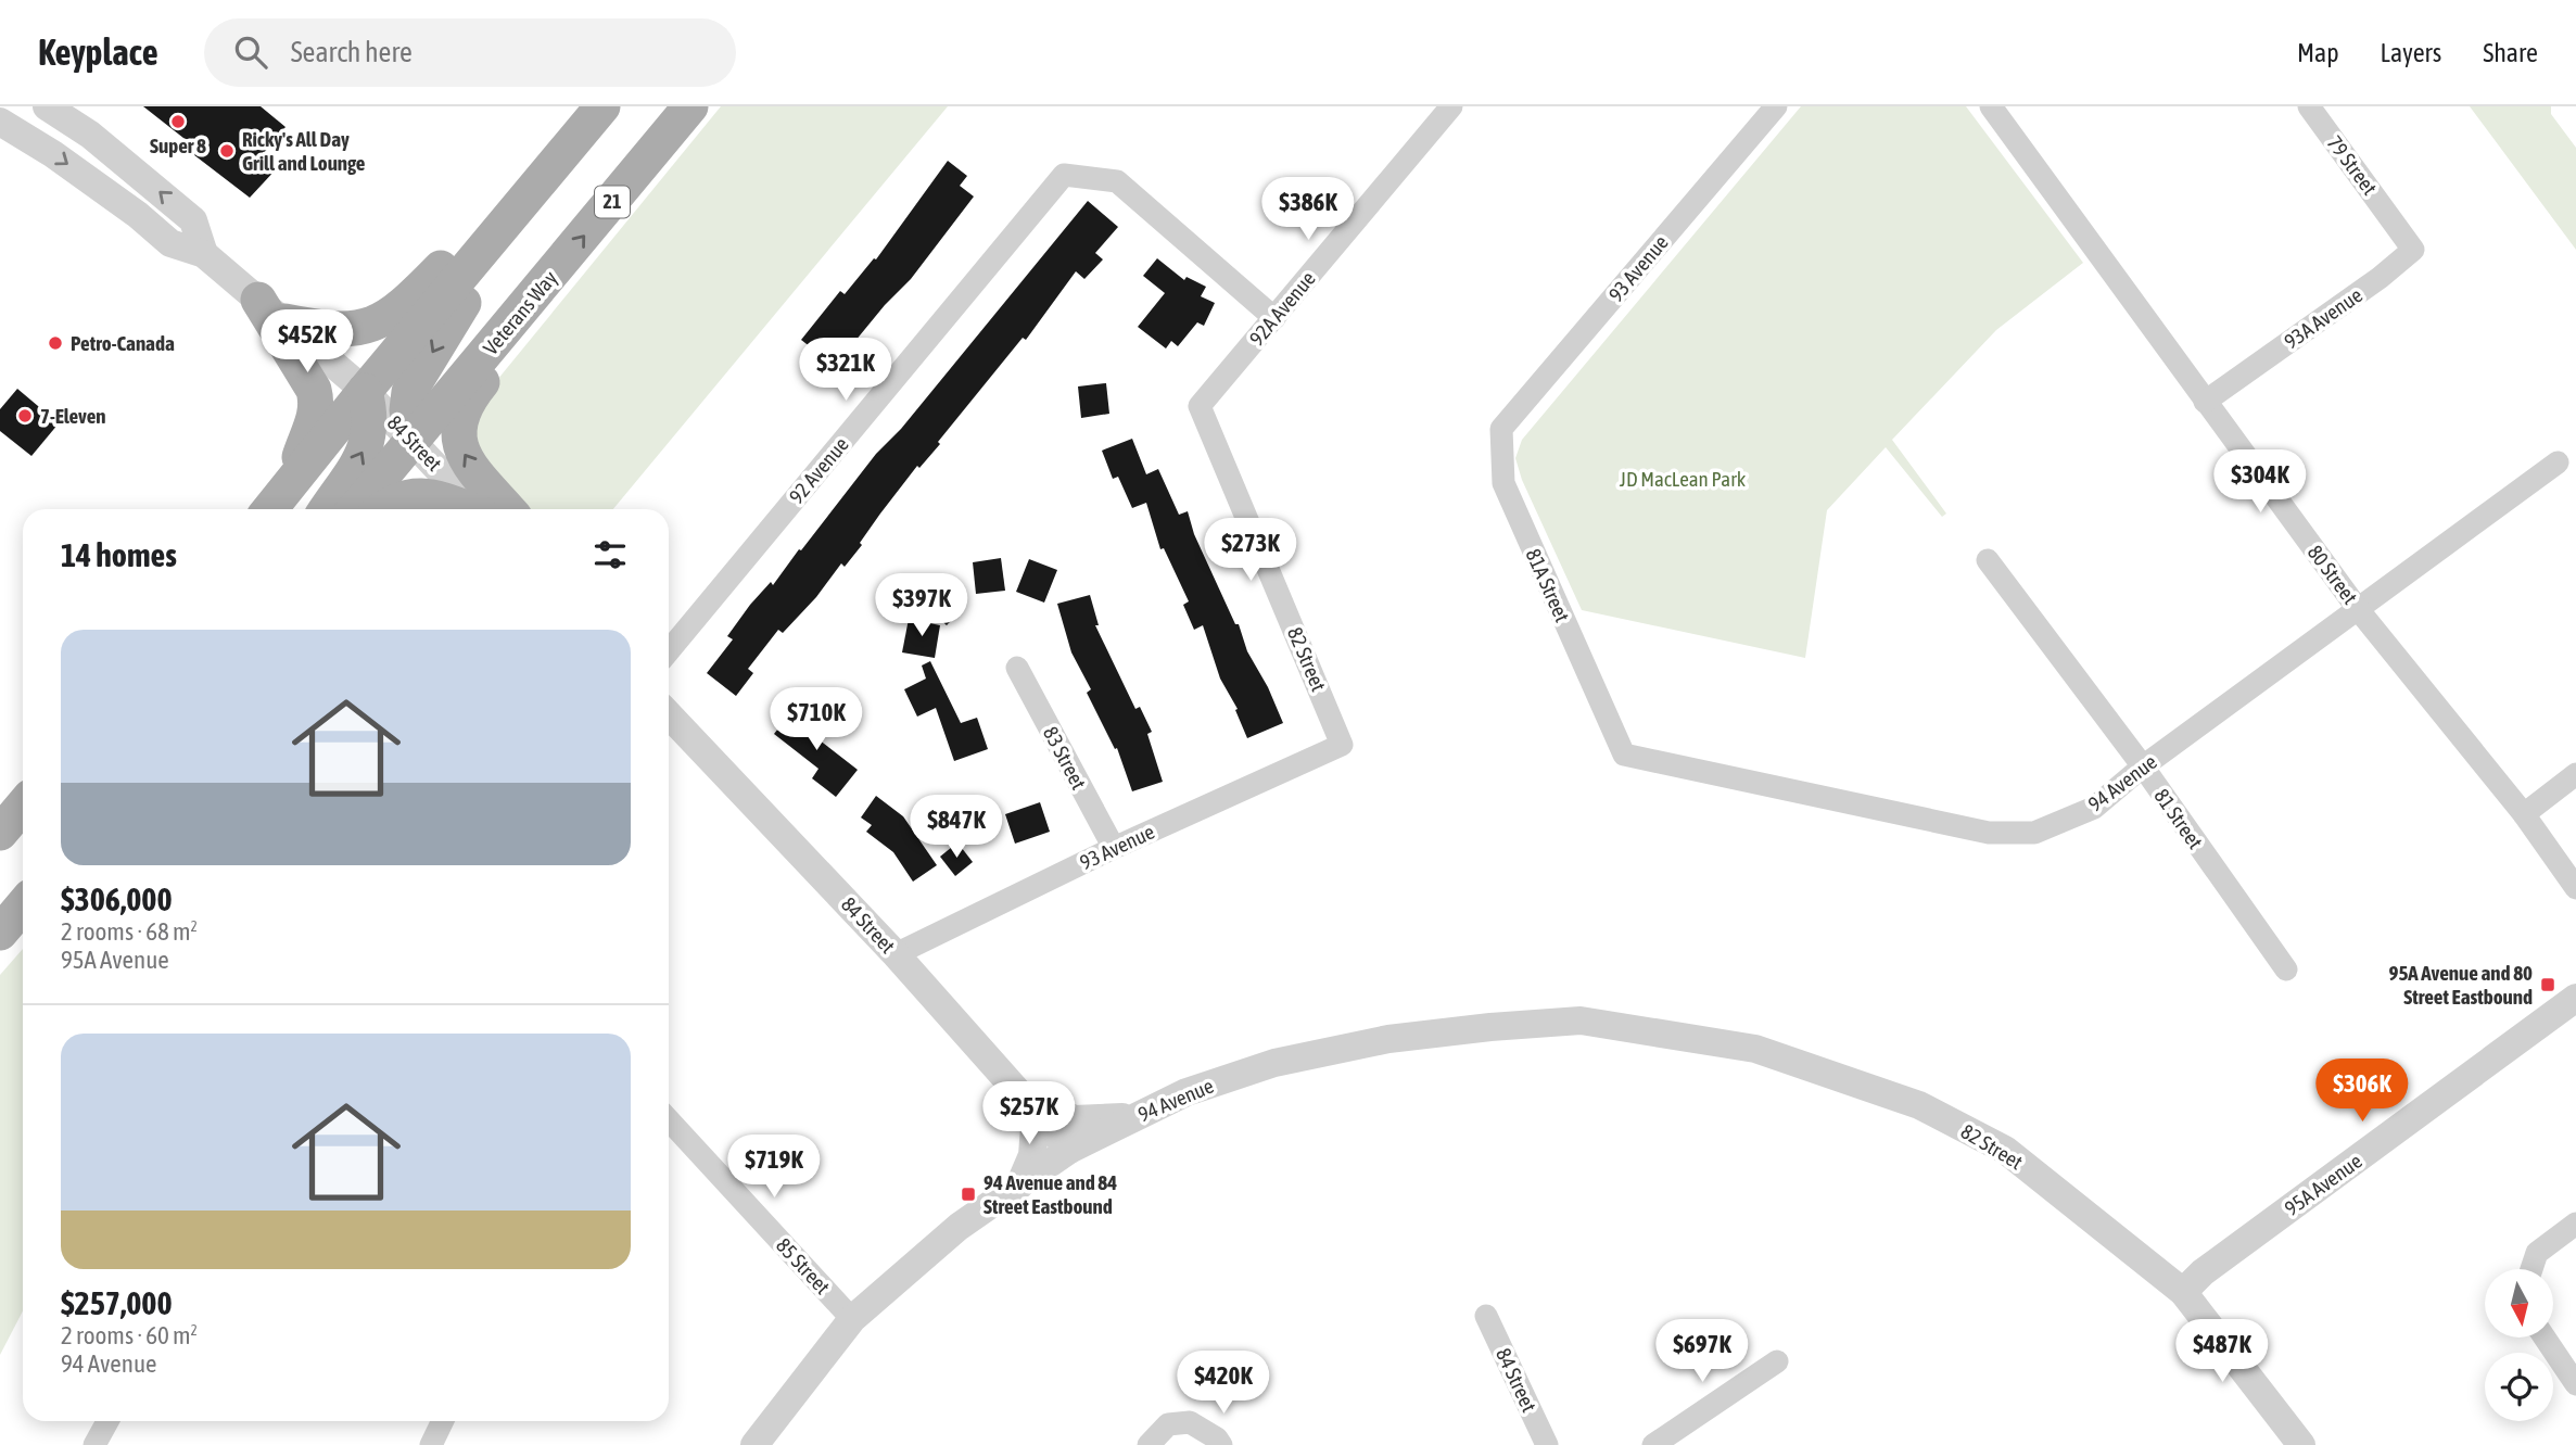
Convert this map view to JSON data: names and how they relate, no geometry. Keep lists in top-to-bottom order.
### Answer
{
  "streets": {
    "main road": ["21", "Veterans Way"],
    "street": [
      "79 Street",
      "93 Avenue",
      "92A Avenue",
      "93A Avenue",
      "84 Street",
      "92 Avenue",
      "80 Street",
      "81A Street",
      "82 Street",
      "83 Street",
      "94 Avenue",
      "81 Street",
      "95A Avenue",
      "85 Street"
    ]
  },
  "crossings": [
    ["79 Street", "93A Avenue"],
    ["93 Avenue", "84 Street"],
    ["93 Avenue", "81A Street"],
    ["93 Avenue", "82 Street"],
    ["93 Avenue", "83 Street"],
    ["92A Avenue", "92 Avenue"],
    ["92A Avenue", "82 Street"],
    ["Veterans Way", "84 Street"],
    ["93A Avenue", "80 Street"],
    ["84 Street", "94 Avenue"],
    ["80 Street", "94 Avenue"],
    ["81A Street", "94 Avenue"],
    ["82 Street", "94 Avenue"],
    ["82 Street", "95A Avenue"],
    ["94 Avenue", "81 Street"],
    ["94 Avenue", "85 Street"]
  ],
  "parks": ["JD MacLean Park"],
  "places": {
    "other": [
      "Super 8",
      "Ricky's All Day Grill and Lounge",
      "Petro-Canada",
      "7-Eleven"
    ],
    "transit": ["95A Avenue and 80 Street Eastbound", "94 Avenue and 84 Street Eastbound"]
  },
  "north": "bottom",
  "page": {
    "header": "Keyplace",
    "search": "Search here",
    "nav": ["Map", "Layers", "Share"],
    "price": [
      "$386K",
      "$452K",
      "$321K",
      "$304K",
      "$273K",
      "$397K",
      "$710K",
      "$847K",
      "$306K",
      "$257K",
      "$719K",
      "$697K",
      "$487K",
      "$420K"
    ],
    "heading": "14 homes",
    "list": [
      {
        "name": "$306,000",
        "note": "2 rooms · 68 m² · 95A Avenue"
      },
      {
        "name": "$257,000",
        "note": "2 rooms · 60 m² · 94 Avenue"
      }
    ]
  }
}
